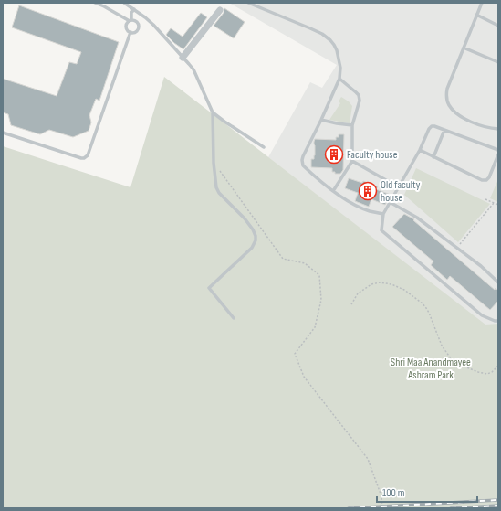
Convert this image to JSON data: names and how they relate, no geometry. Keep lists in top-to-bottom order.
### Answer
{
  "parks": ["Shri Maa Anandmayee Ashram Park"],
  "places": {
    "building": ["Faculty house", "Old faculty house"]
  },
  "scale_bar": "100 m"
}
